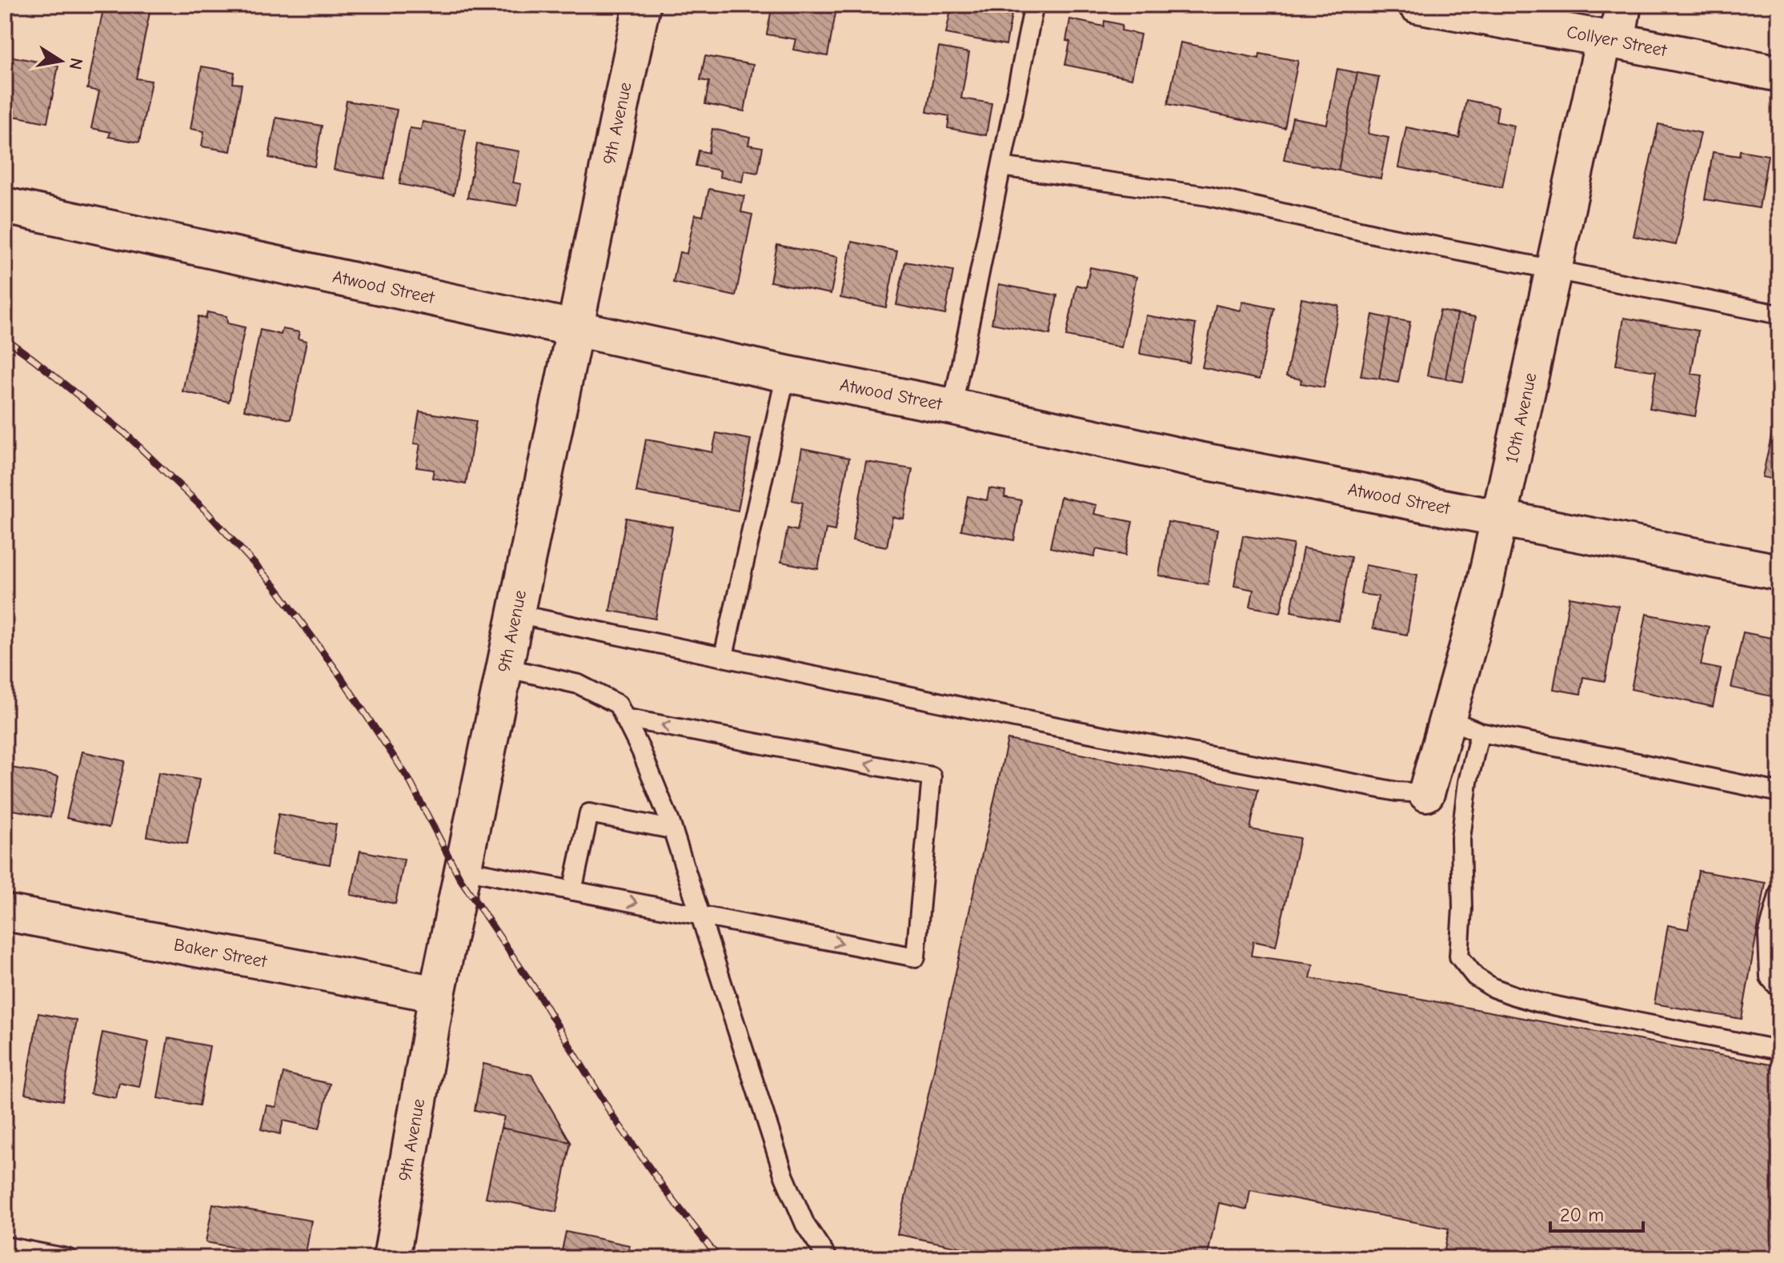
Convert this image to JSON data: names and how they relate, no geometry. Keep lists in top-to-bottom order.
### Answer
{
  "streets": {
    "street": [
      "Collyer Street",
      "9th Avenue",
      "Atwood Street",
      "10th Avenue",
      "Baker Street"
    ]
  },
  "crossings": [
    ["Collyer Street", "10th Avenue"],
    ["9th Avenue", "Atwood Street"],
    ["9th Avenue", "Baker Street"],
    ["Atwood Street", "10th Avenue"]
  ],
  "scale_bar": "20 m",
  "north": "right"
}
